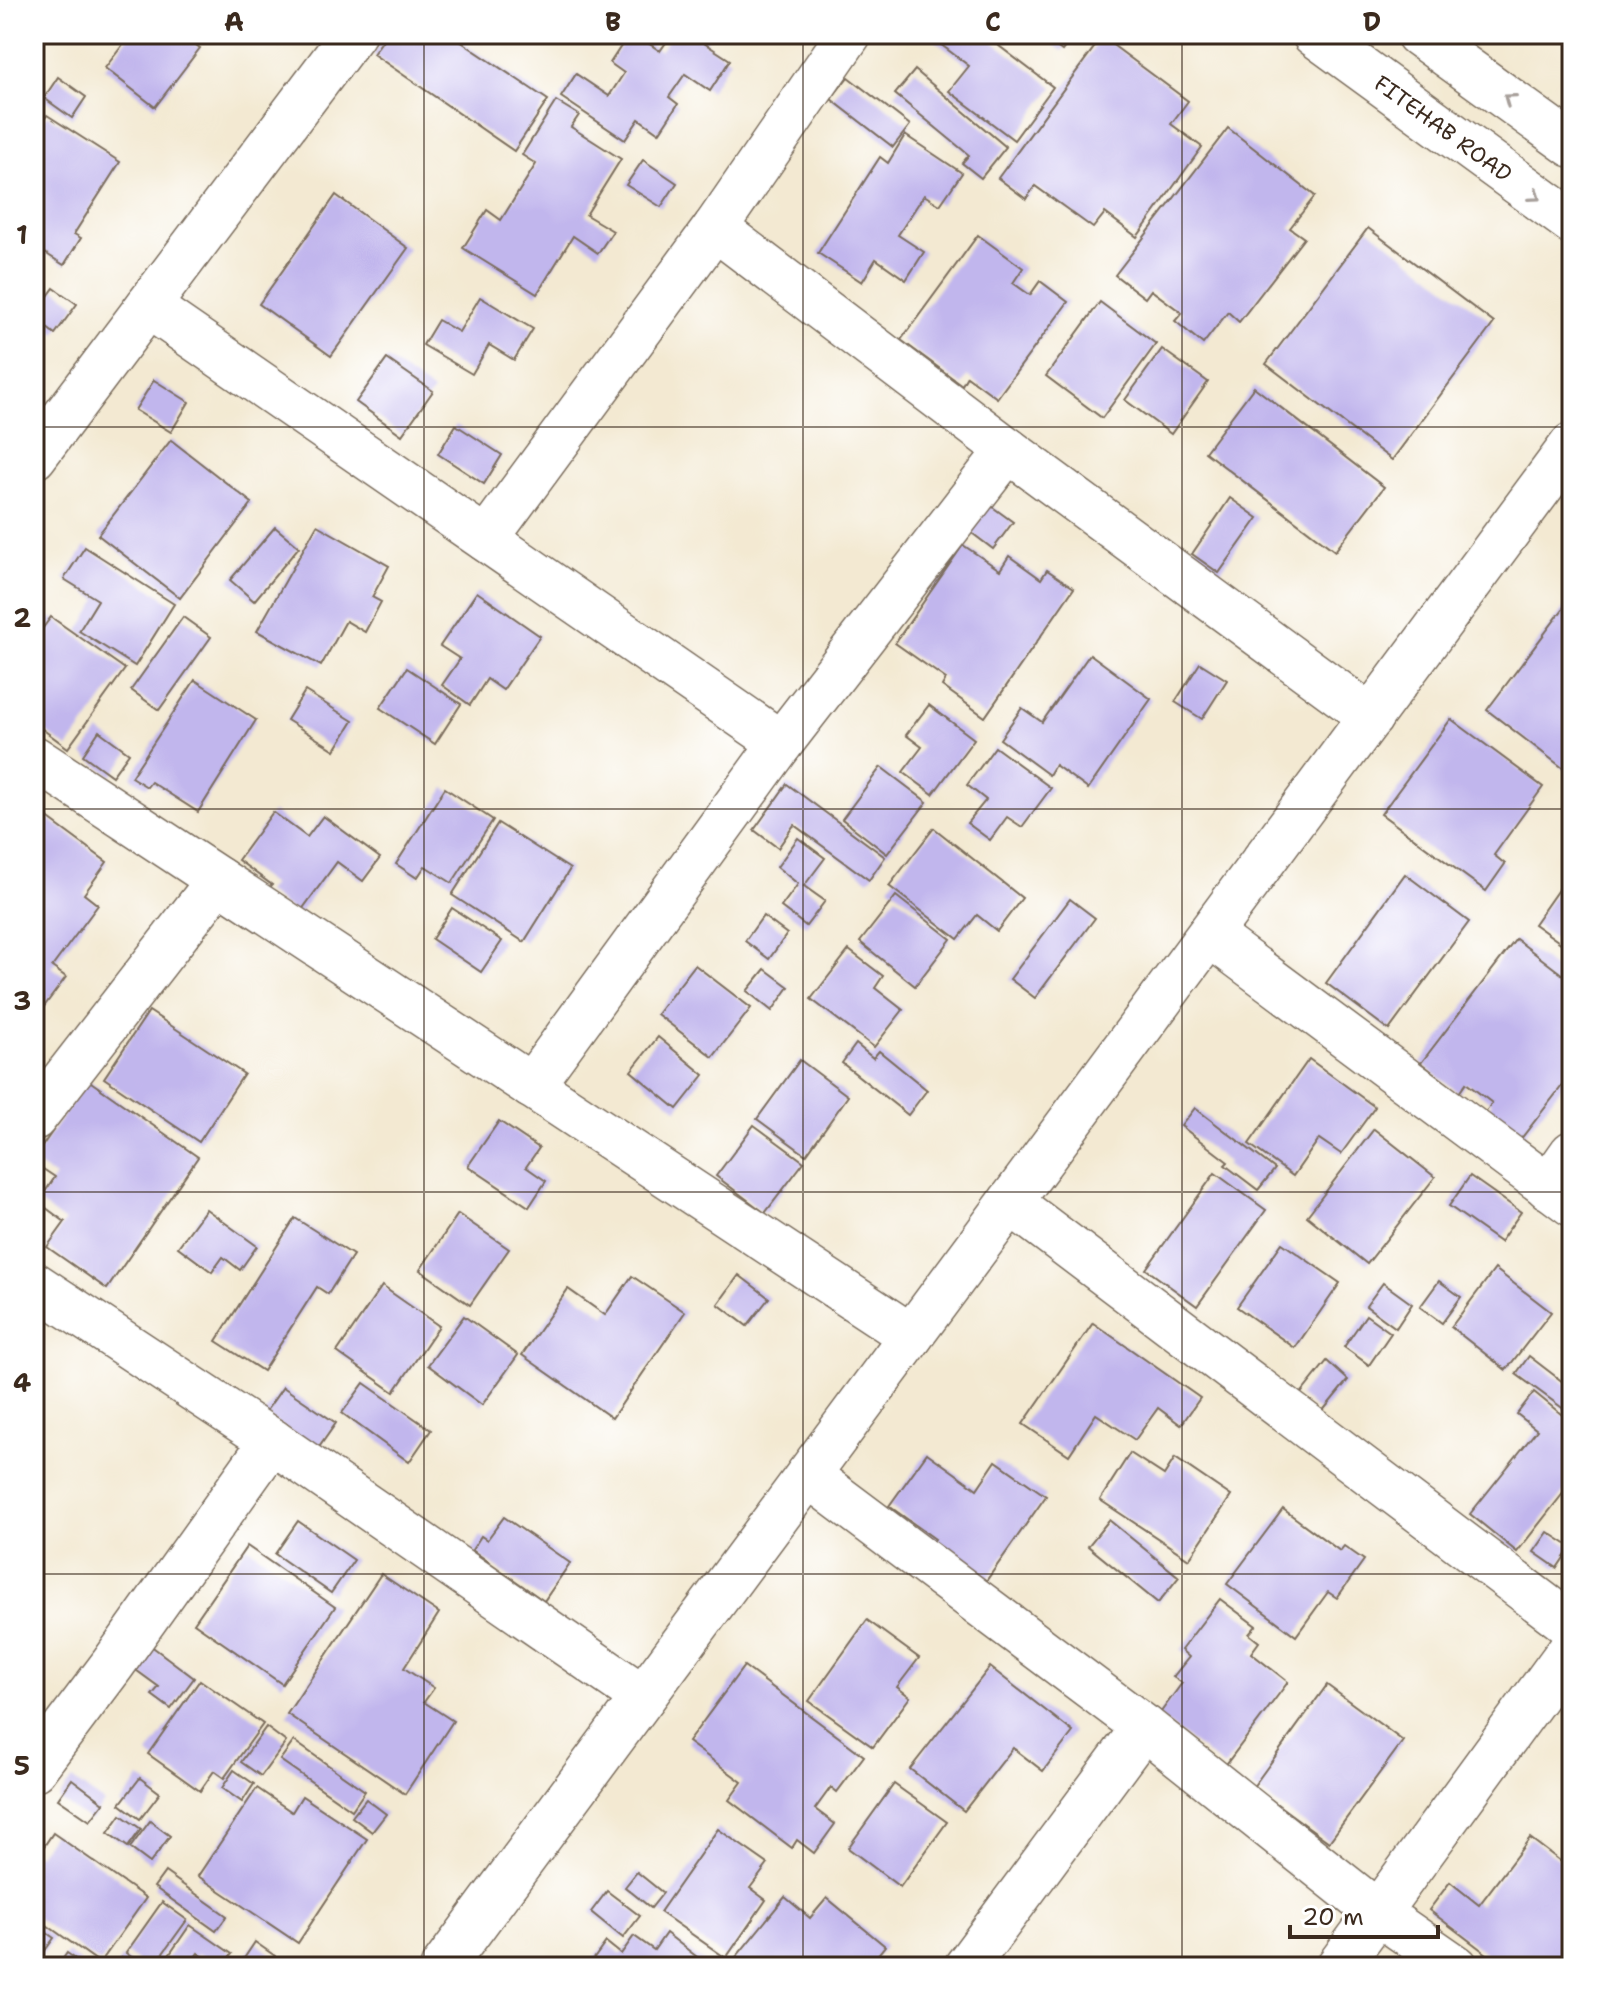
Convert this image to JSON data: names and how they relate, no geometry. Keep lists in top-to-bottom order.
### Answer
{
  "streets": {
    "street": ["FITEHAB ROAD"]
  },
  "scale_bar": "20 m",
  "grid": {
    "columns": [
      "A",
      "B",
      "C",
      "D"
    ],
    "rows": [
      "1",
      "2",
      "3",
      "4",
      "5"
    ]
  }
}
